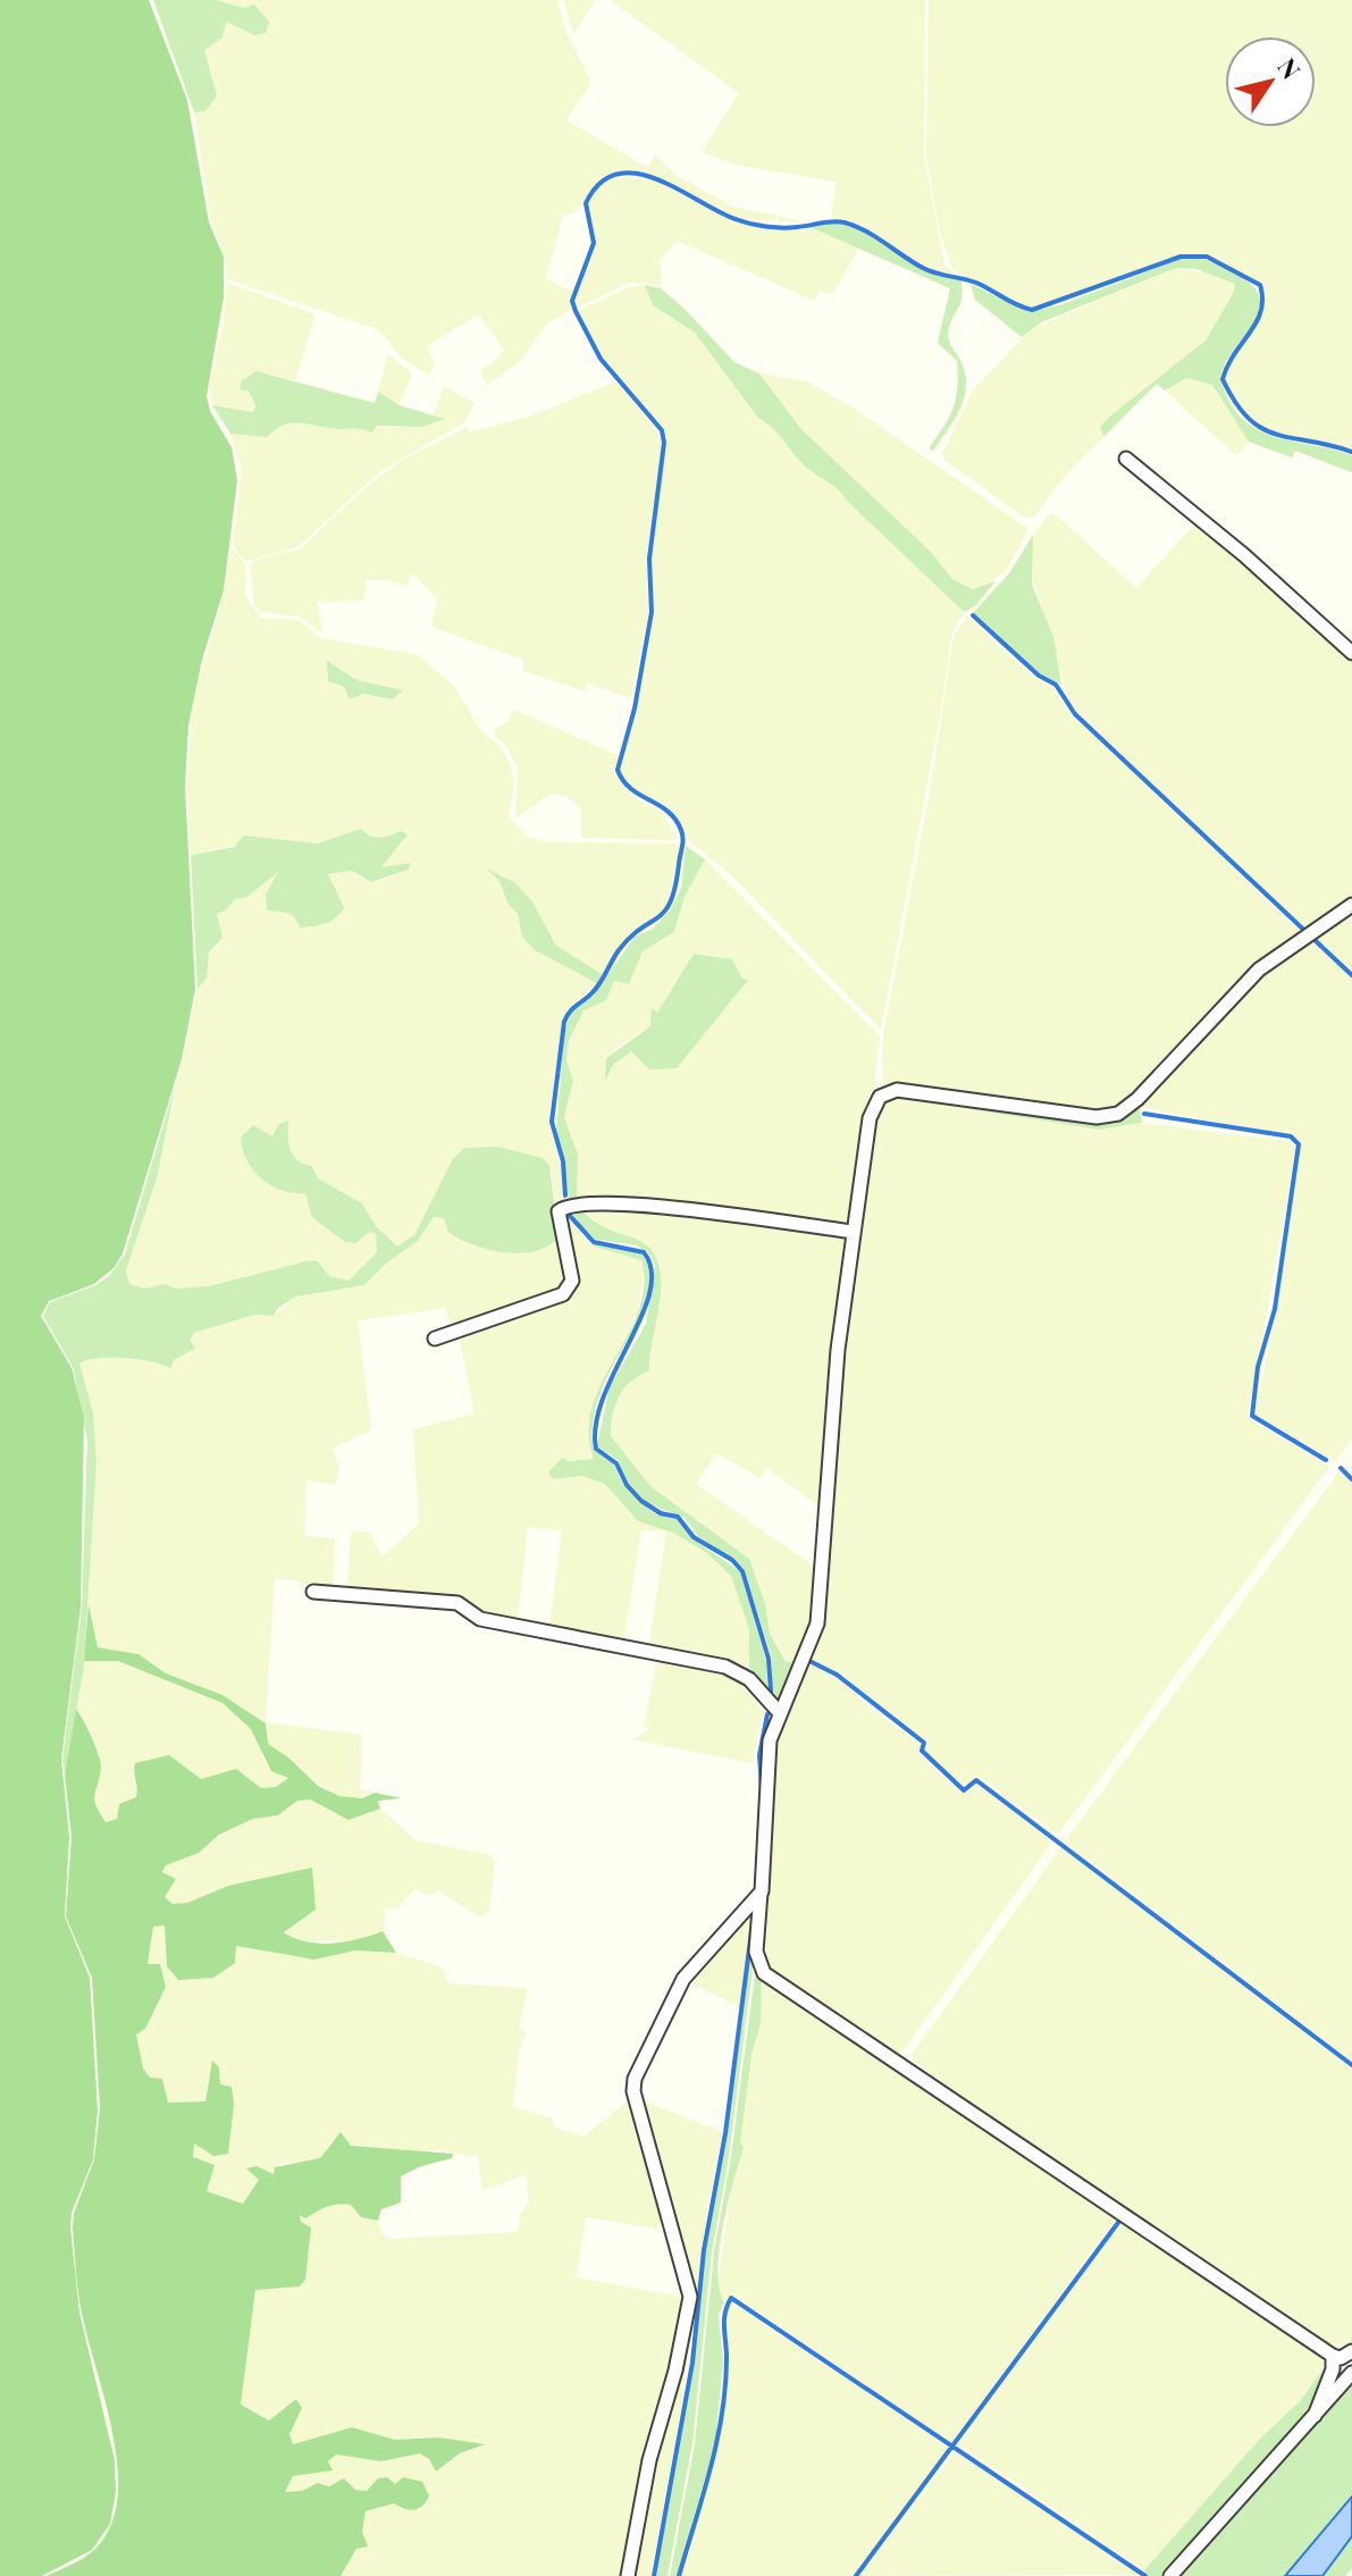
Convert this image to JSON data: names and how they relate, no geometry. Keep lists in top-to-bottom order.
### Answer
{
  "north": "top right"
}
